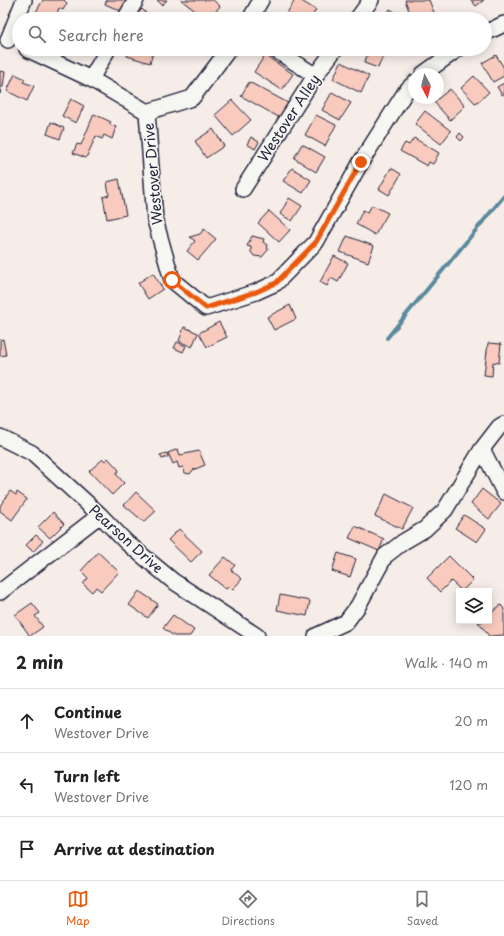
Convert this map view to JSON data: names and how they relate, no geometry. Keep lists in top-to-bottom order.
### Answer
{
  "streets": {
    "street": ["Westover Alley", "Westover Drive", "Pearson Drive"]
  },
  "north": "bottom",
  "page": {
    "search": "Search here",
    "heading": ["2 min", "Walk · 140 m"],
    "list": [
      ["Continue", "Westover Drive", "20 m"],
      ["Turn left", "Westover Drive", "120 m"],
      "Arrive at destination"
    ],
    "nav": ["Map", "Directions", "Saved"]
  }
}
